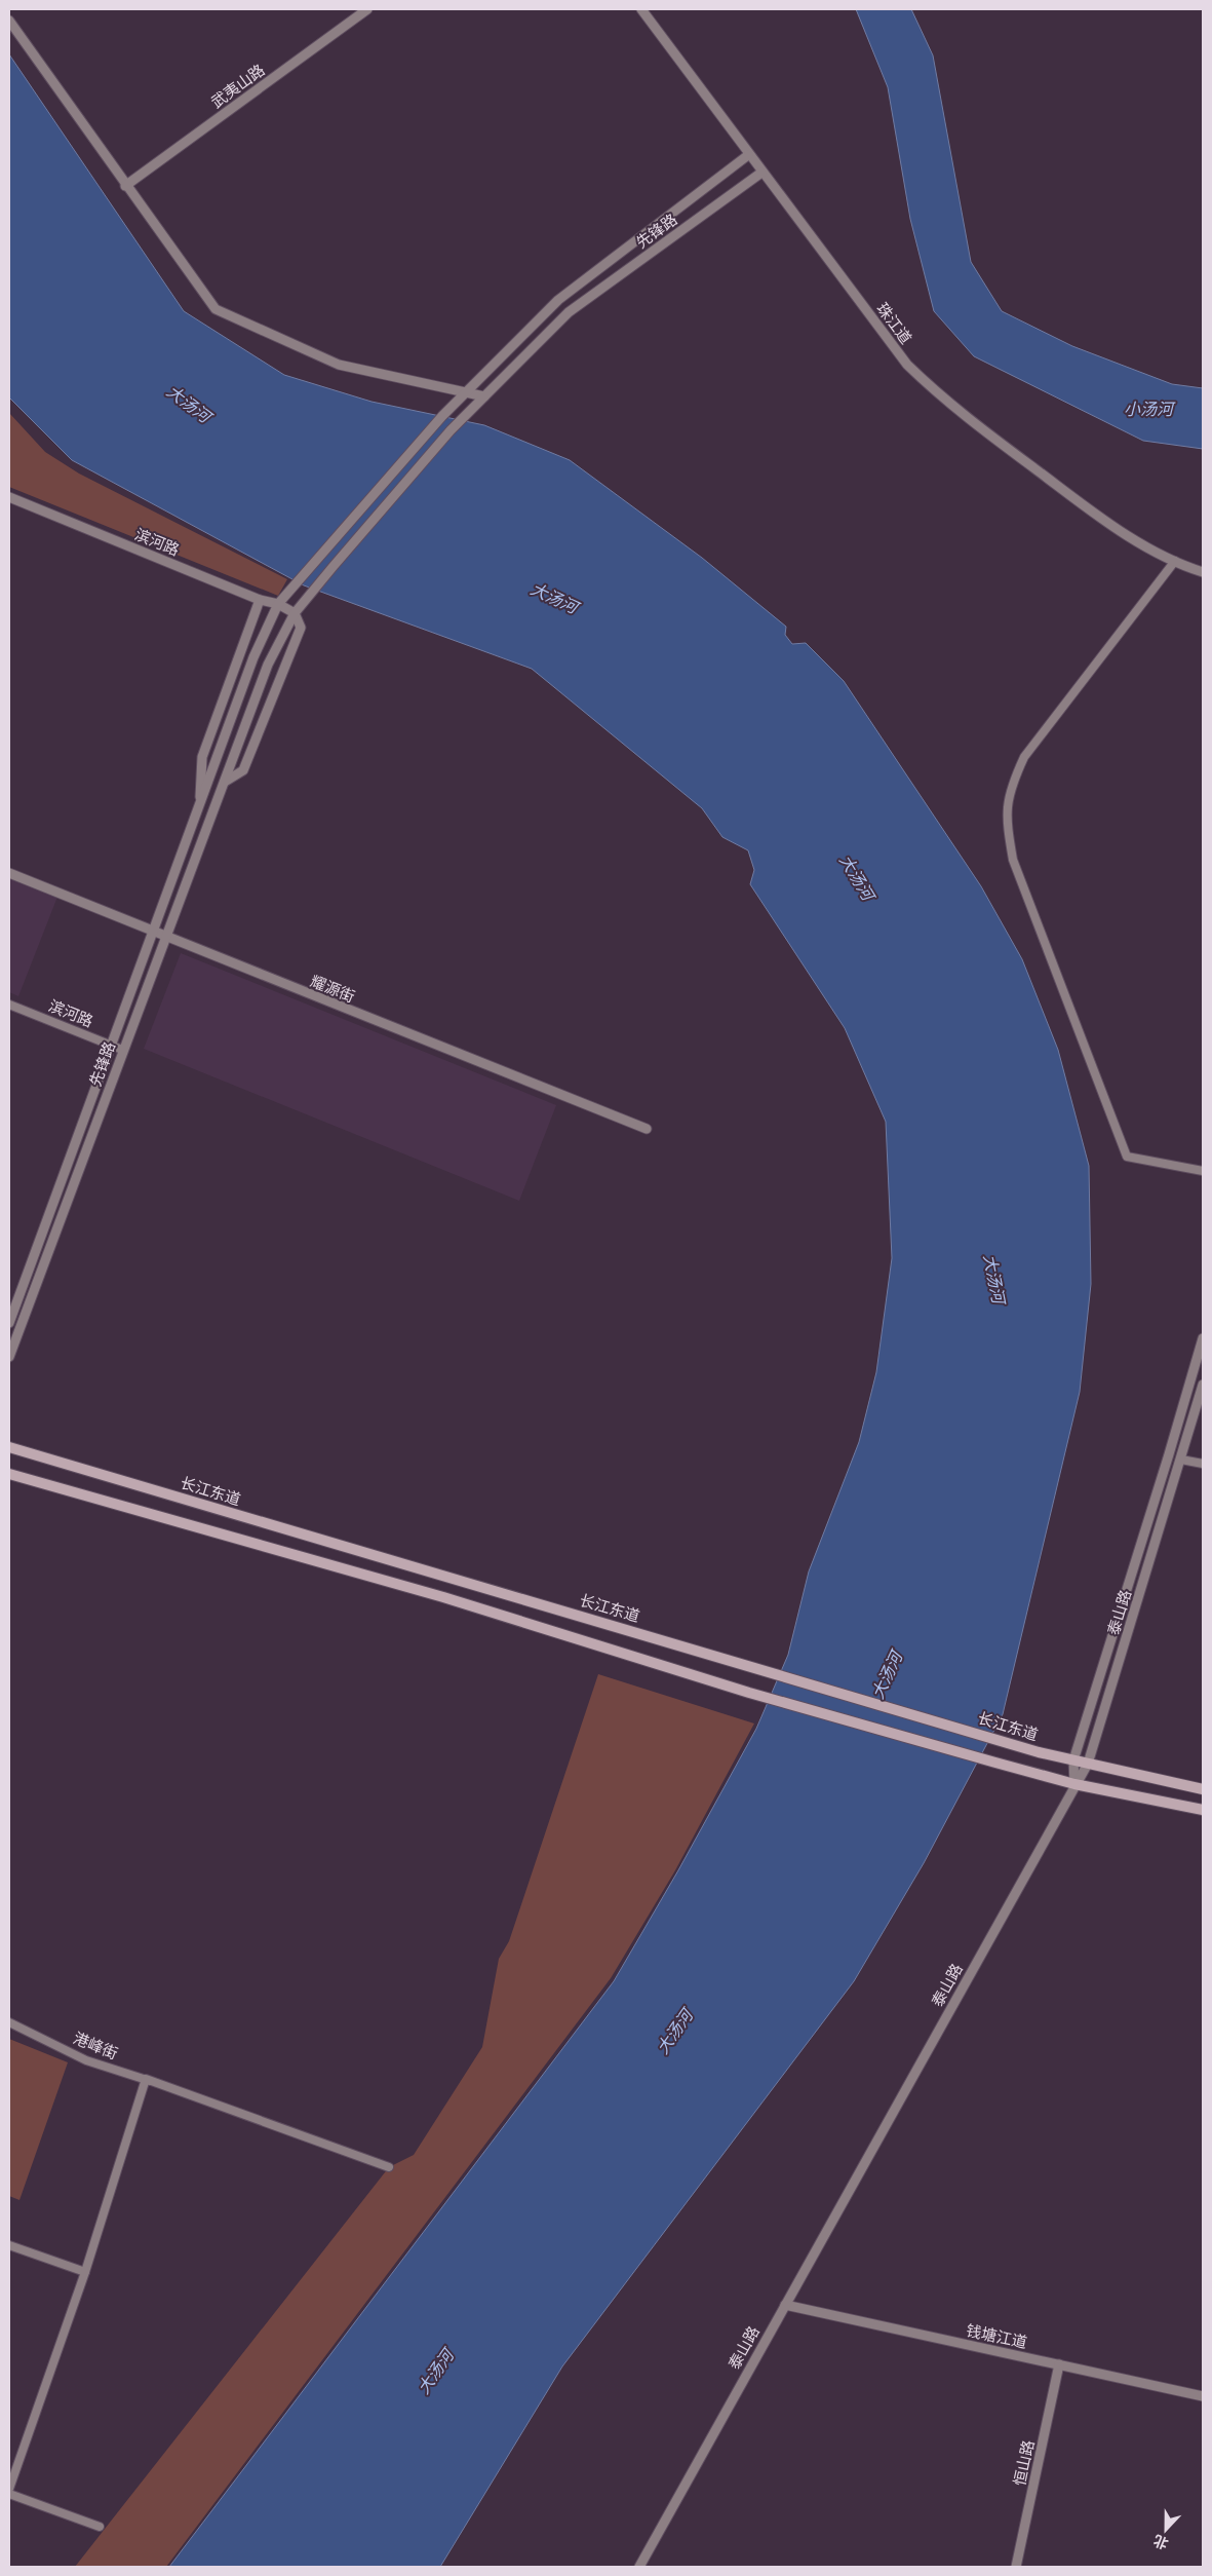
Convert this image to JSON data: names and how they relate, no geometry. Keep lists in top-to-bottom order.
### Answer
{
  "streets": {
    "main road": ["长江东道"],
    "street": [
      "武夷山路",
      "先锋路",
      "珠江道",
      "滨河路",
      "耀源街",
      "泰山路",
      "港峰街",
      "钱塘江道",
      "恒山路"
    ]
  },
  "crossings": [
    ["先锋路", "珠江道"],
    ["先锋路", "滨河路"],
    ["先锋路", "耀源街"],
    ["长江东道", "泰山路"],
    ["泰山路", "钱塘江道"],
    ["钱塘江道", "恒山路"]
  ],
  "water": ["大汤河", "小汤河"],
  "north": "bottom"
}
